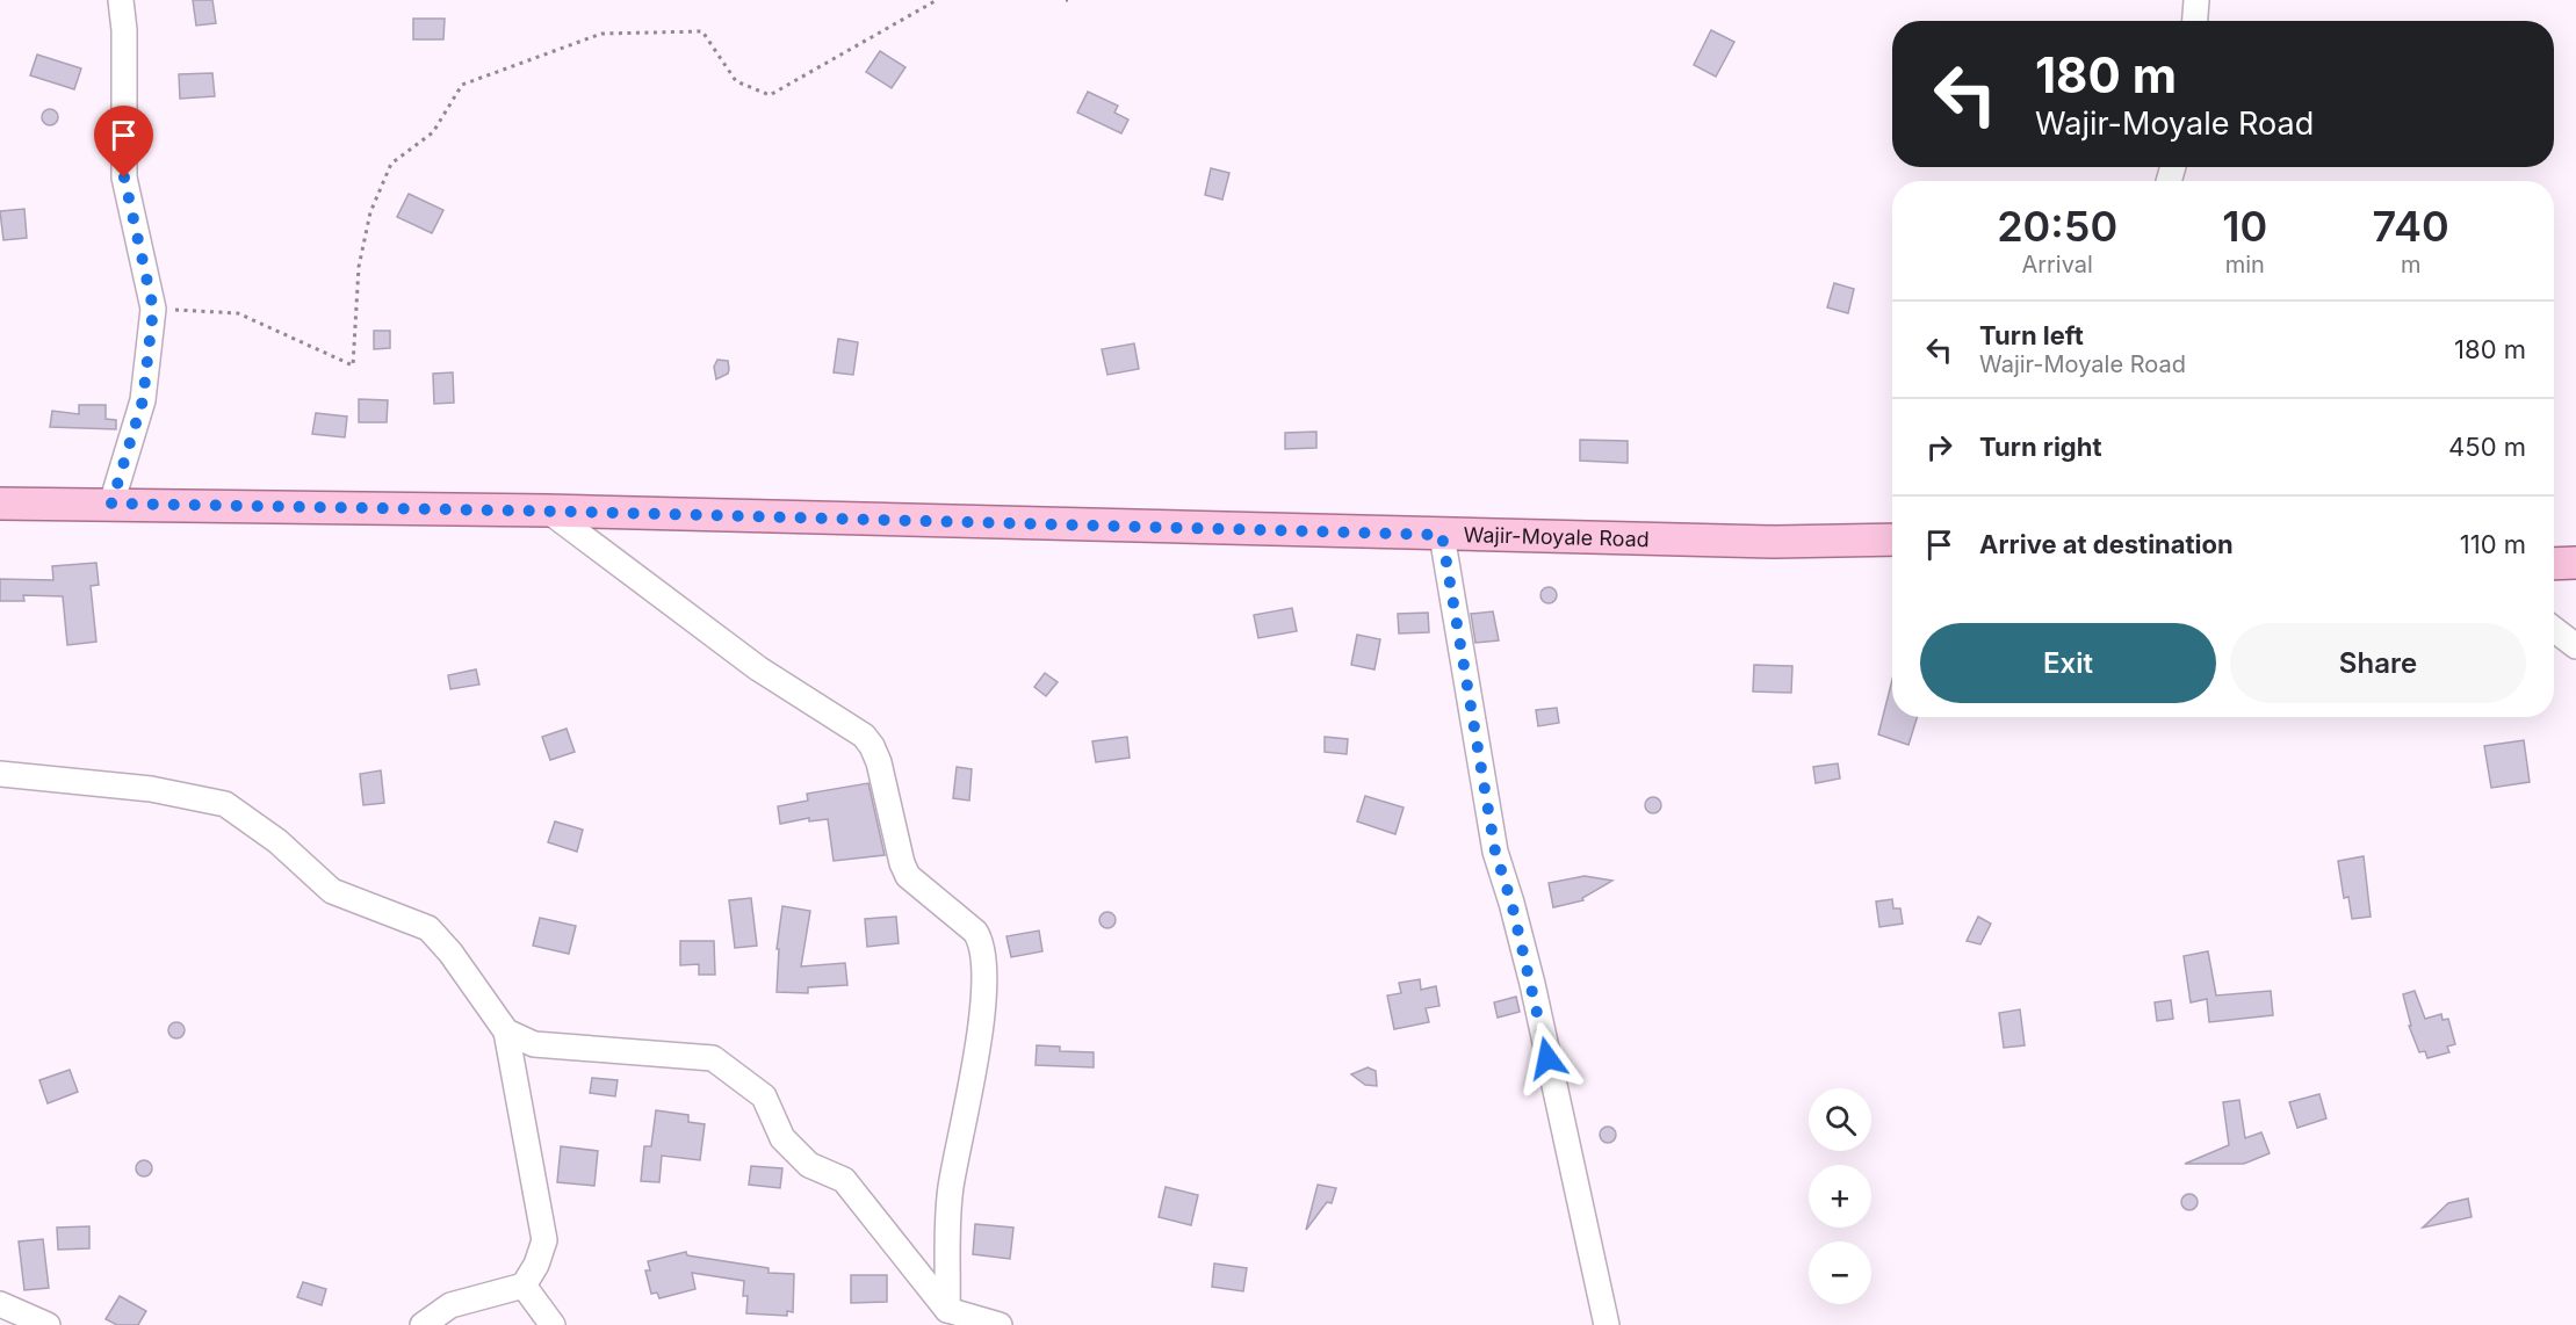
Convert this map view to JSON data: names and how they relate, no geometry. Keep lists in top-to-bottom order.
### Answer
{
  "streets": {
    "main road": ["Wajir-Moyale Road"]
  },
  "page": {
    "turn": ["180 m", "Wajir-Moyale Road"],
    "eta": [
      "20:50",
      "Arrival",
      "10",
      "min",
      "740",
      "m"
    ],
    "list": [
      {
        "name": "Turn left",
        "note": "Wajir-Moyale Road",
        "value": "180 m"
      },
      {
        "name": "Turn right",
        "value": "450 m"
      },
      {
        "name": "Arrive at destination",
        "value": "110 m"
      }
    ],
    "buttons": ["Exit", "Share"],
    "map_buttons": ["+", "−"]
  }
}
